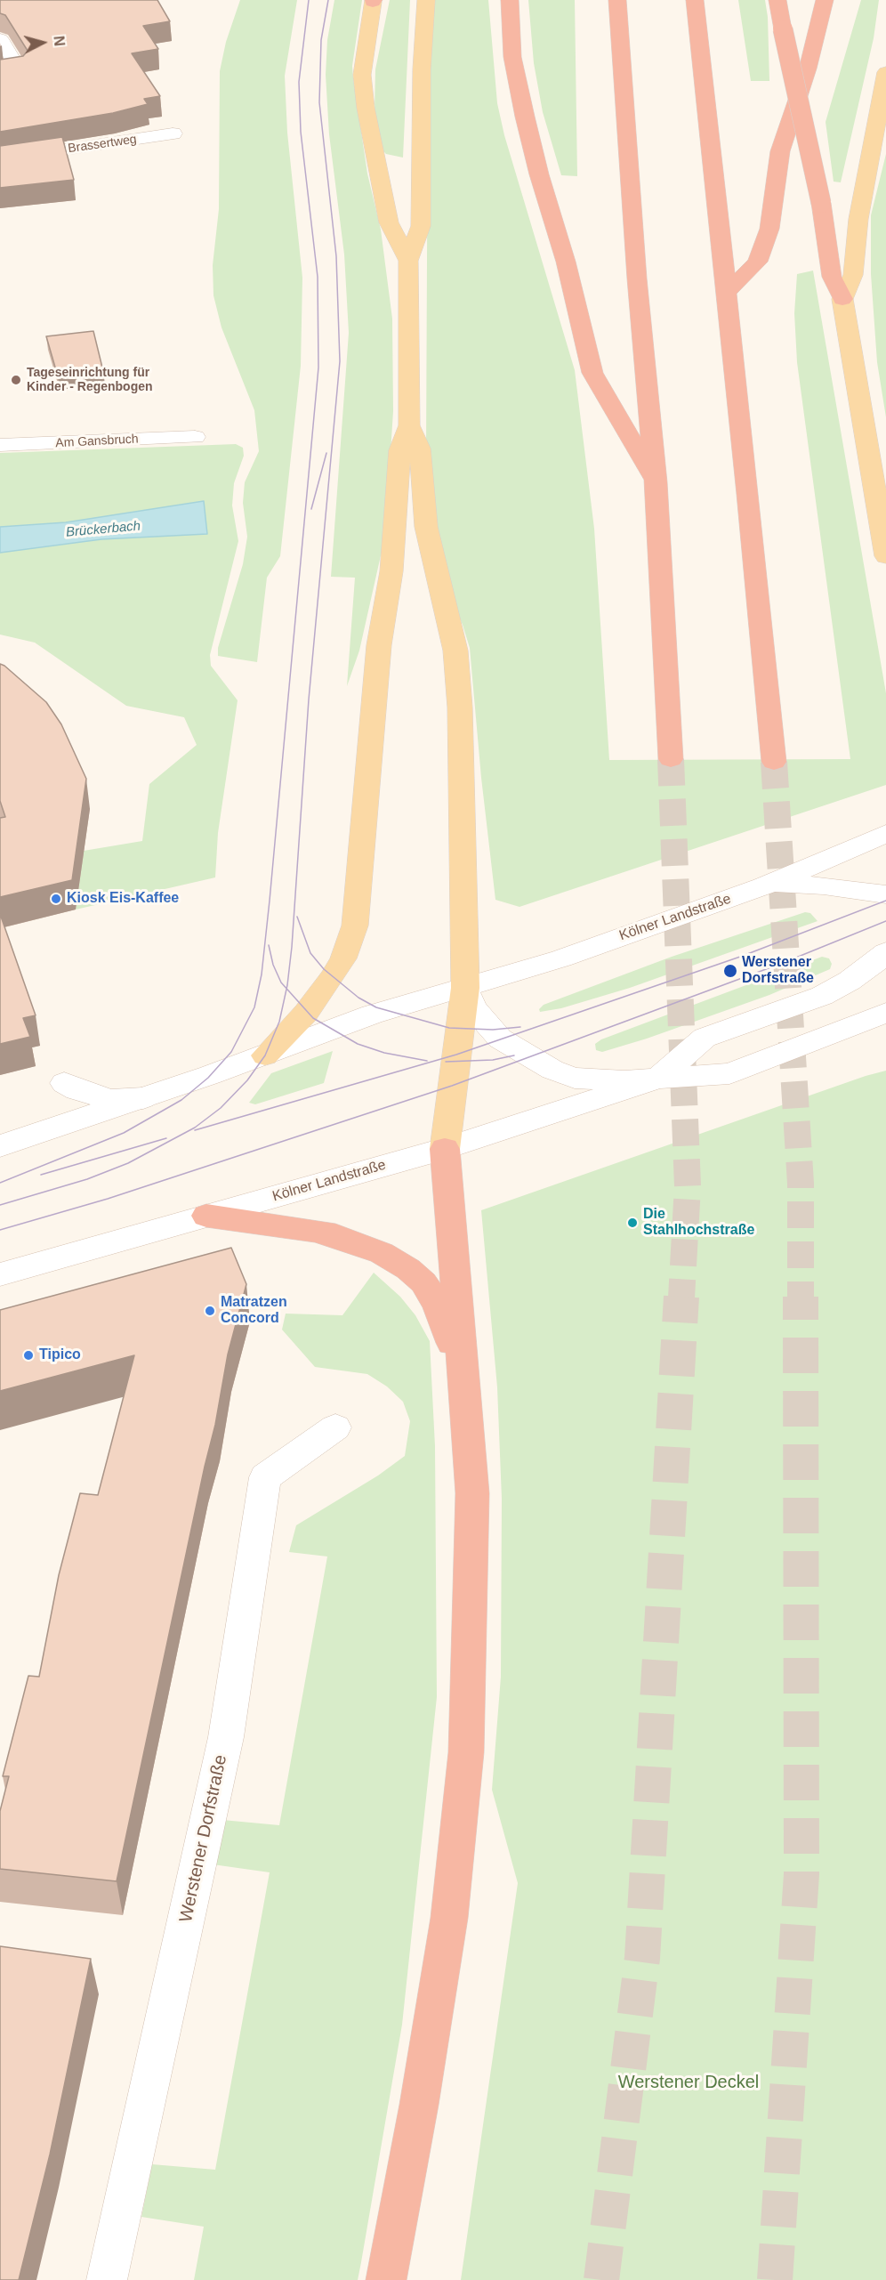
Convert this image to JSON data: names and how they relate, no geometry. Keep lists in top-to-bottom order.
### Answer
{
  "streets": {
    "main road": [
      "Brassertweg",
      "Am Gansbruch",
      "Kölner Landstraße",
      "Werstener Dorfstraße"
    ]
  },
  "water": ["Brückerbach"],
  "parks": ["Werstener Deckel"],
  "places": [
    "Tageseinrichtung für Kinder - Regenbogen",
    "Kiosk Eis-Kaffee",
    "Werstener Dorfstraße",
    "Die Stahlhochstraße",
    "Matratzen Concord",
    "Tipico"
  ],
  "north": "right"
}
